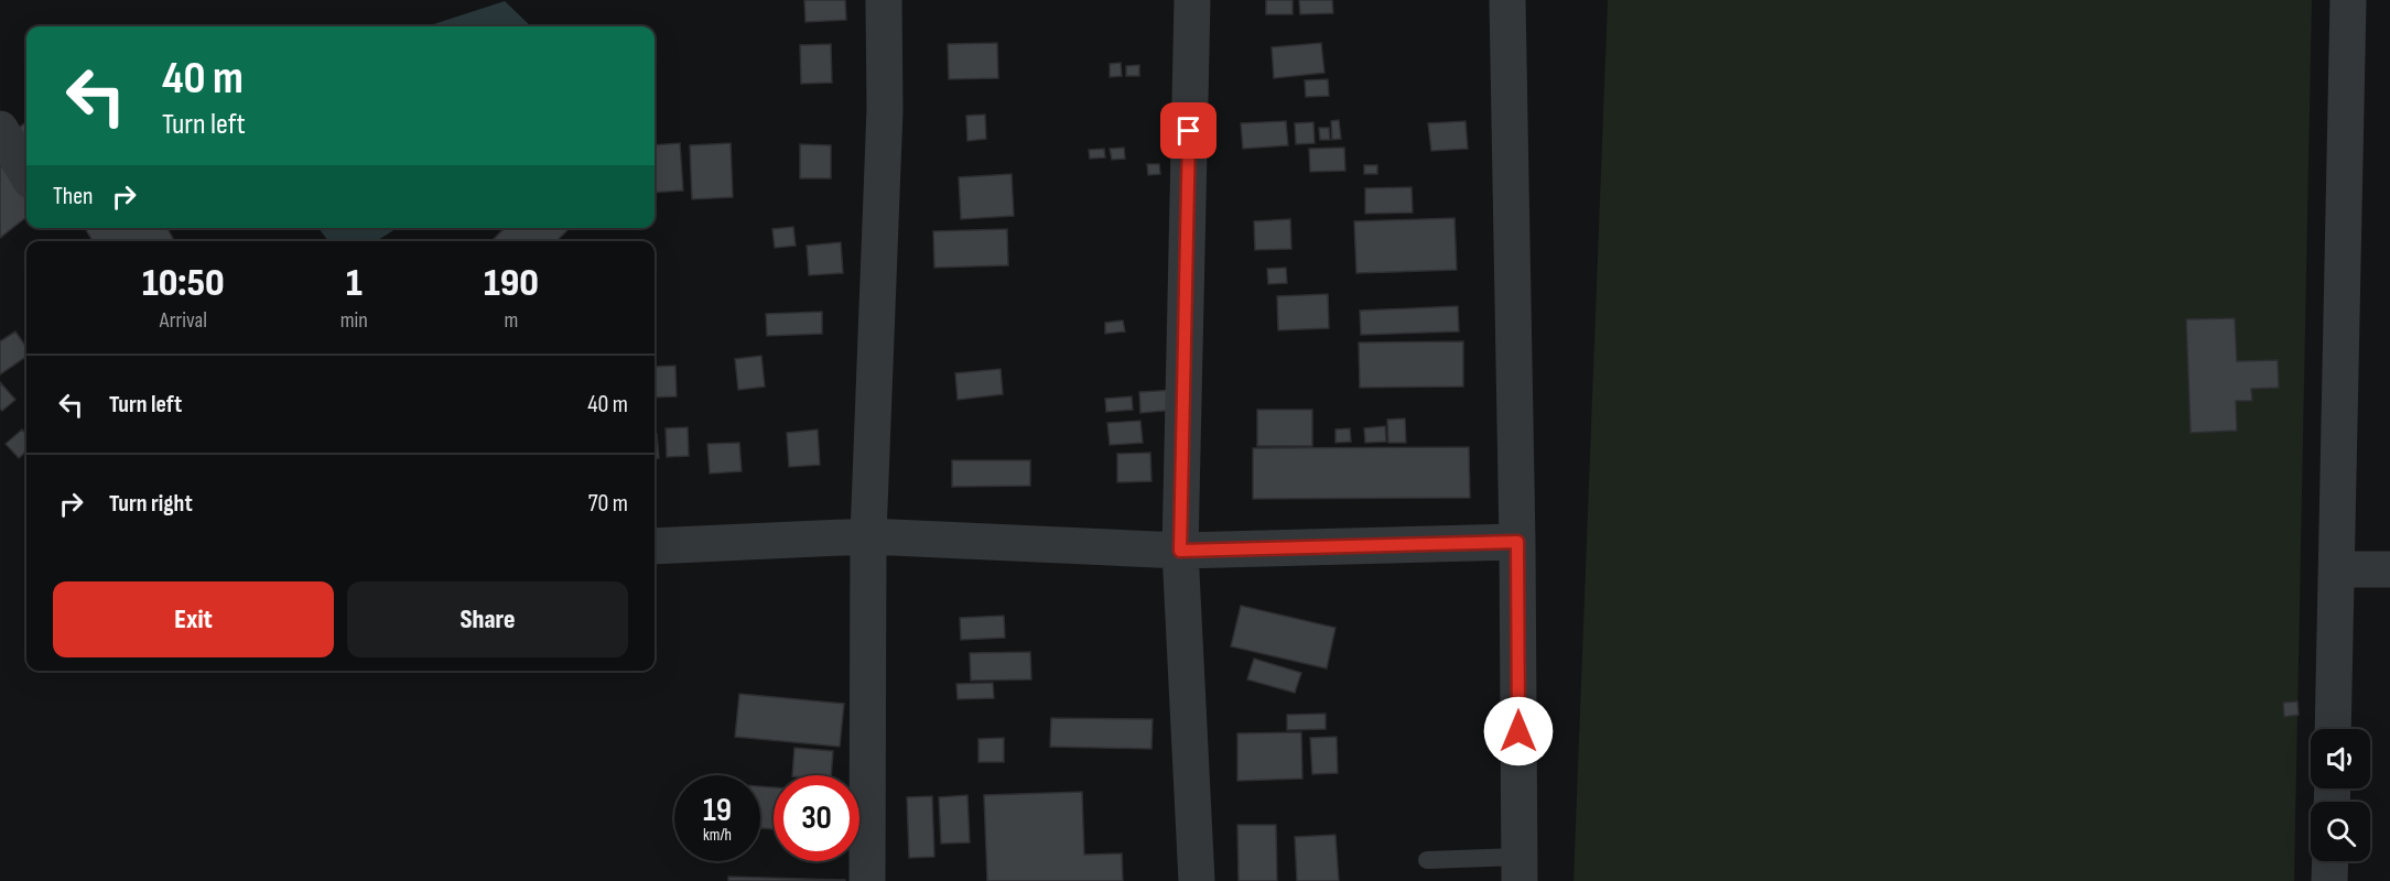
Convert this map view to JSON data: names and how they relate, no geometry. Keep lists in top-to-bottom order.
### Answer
{
  "page": {
    "turn": ["40 m", "Turn left"],
    "then": "Then",
    "eta": [
      "10:50",
      "Arrival",
      "1",
      "min",
      "190",
      "m"
    ],
    "list": [
      {
        "name": "Turn left",
        "value": "40 m"
      },
      {
        "name": "Turn right",
        "value": "70 m"
      }
    ],
    "buttons": ["Exit", "Share"],
    "speed": "19 km/h",
    "limit": "30"
  }
}
